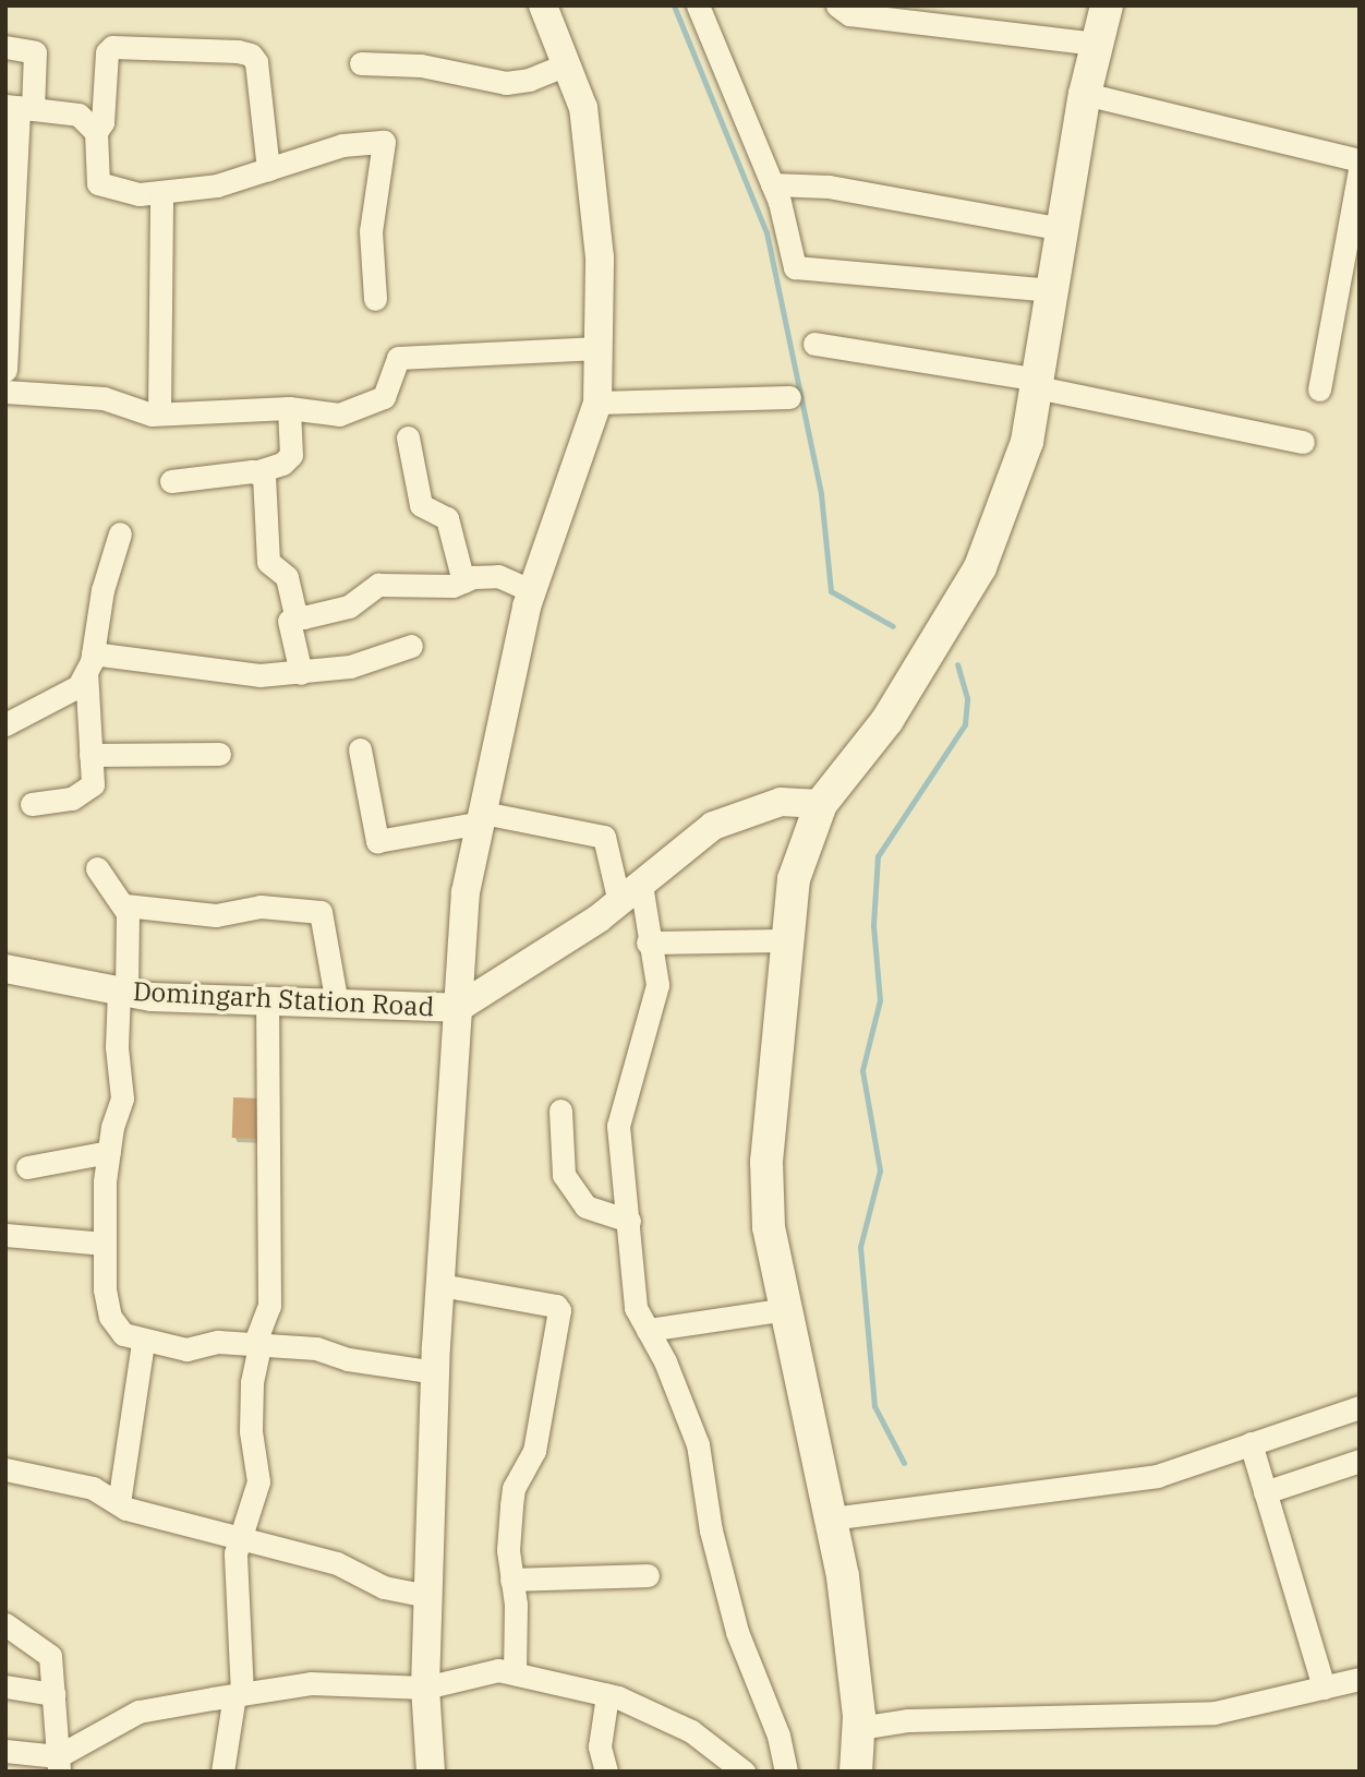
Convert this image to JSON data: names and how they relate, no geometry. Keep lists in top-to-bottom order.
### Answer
{
  "streets": {
    "street": ["Domingarh Station Road"]
  }
}
